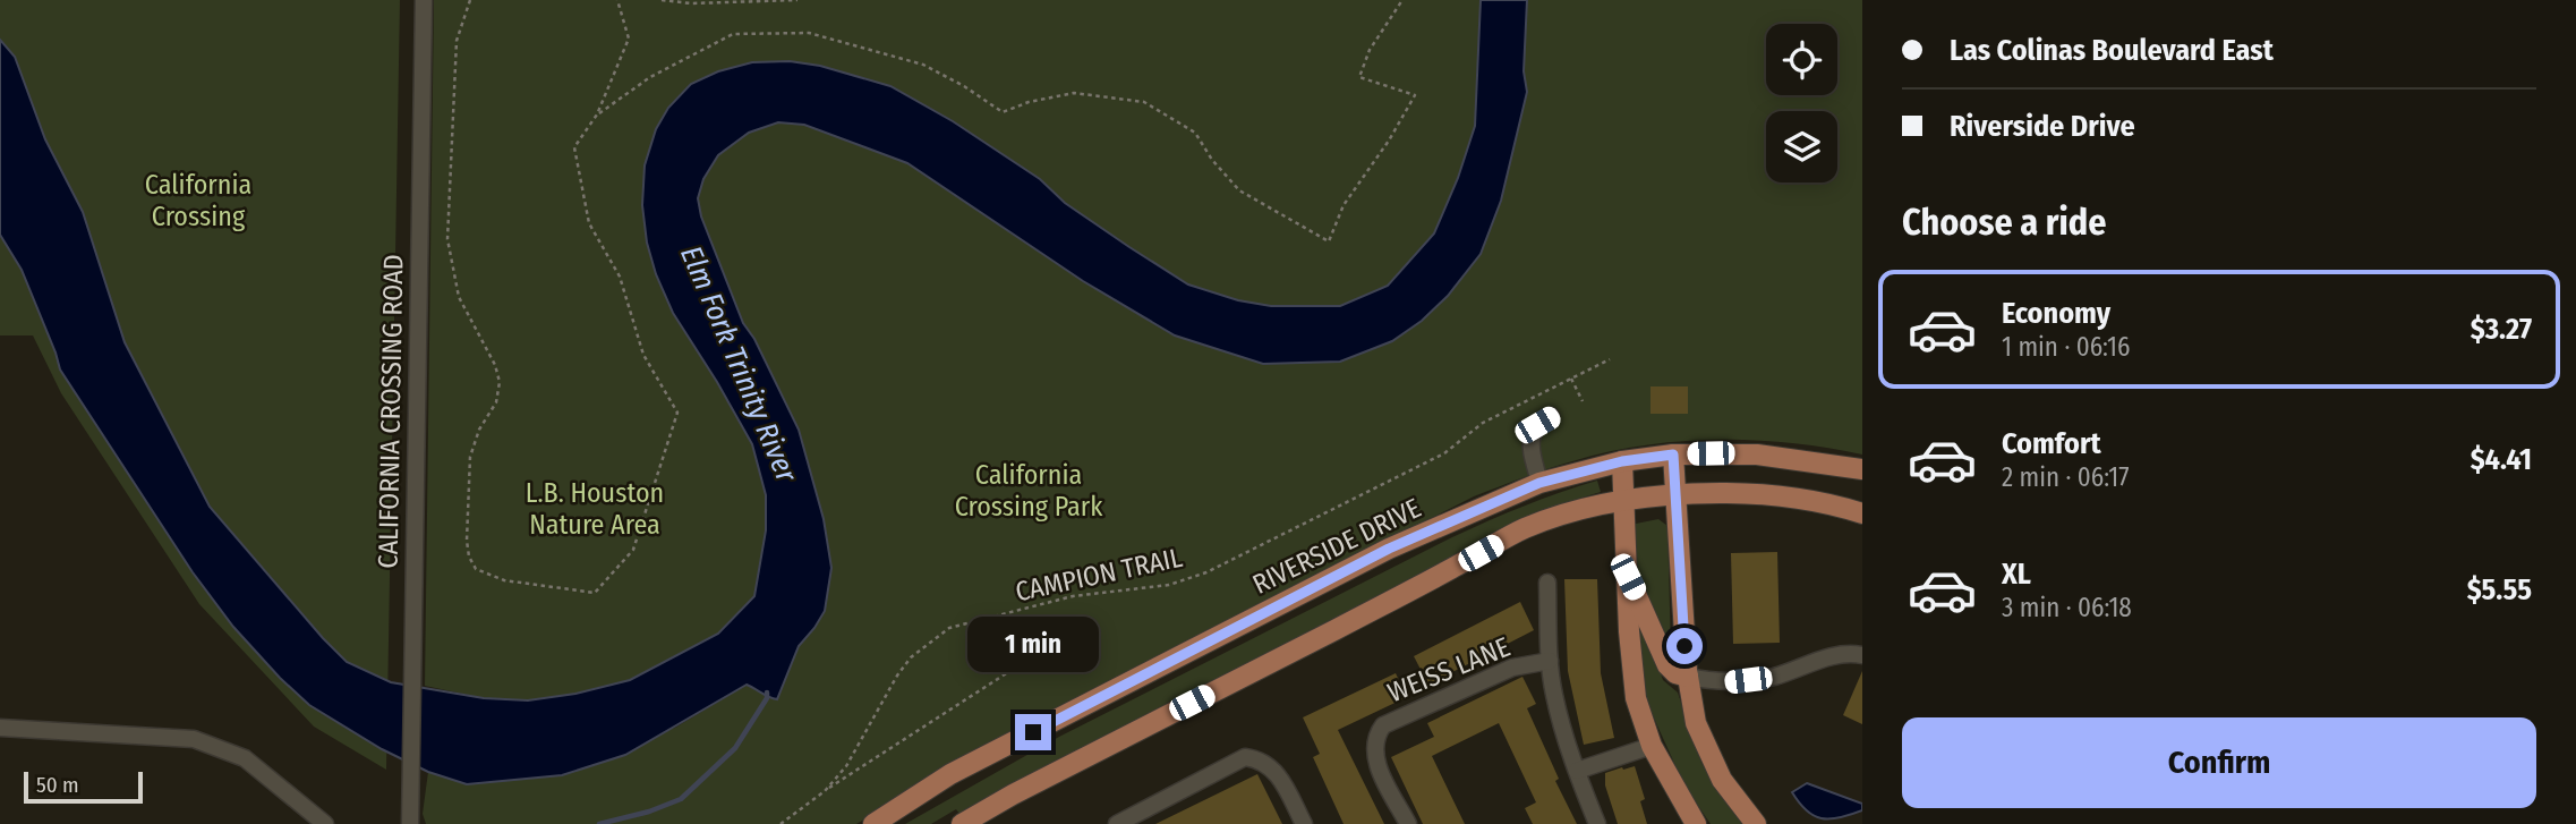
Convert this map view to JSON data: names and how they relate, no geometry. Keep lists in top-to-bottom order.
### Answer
{
  "streets": {
    "main road": ["RIVERSIDE DRIVE"],
    "street": ["CALIFORNIA CROSSING ROAD", "WEISS LANE"],
    "path": ["CAMPION TRAIL"]
  },
  "water": ["Elm Fork Trinity River"],
  "parks": ["California Crossing", "California Crossing Park", "L.B. Houston Nature Area"],
  "scale_bar": "50 m",
  "page": {
    "banner": ["Las Colinas Boulevard East", "Riverside Drive"],
    "heading": "Choose a ride",
    "list": [
      {
        "name": "Economy",
        "note": "1 min · 06:16",
        "value": "$3.27"
      },
      {
        "name": "Comfort",
        "note": "2 min · 06:17",
        "value": "$4.41"
      },
      {
        "name": "XL",
        "note": "3 min · 06:18",
        "value": "$5.55"
      }
    ],
    "bubble": "1 min",
    "buttons": "Confirm",
    "scale": "50 m"
  }
}
